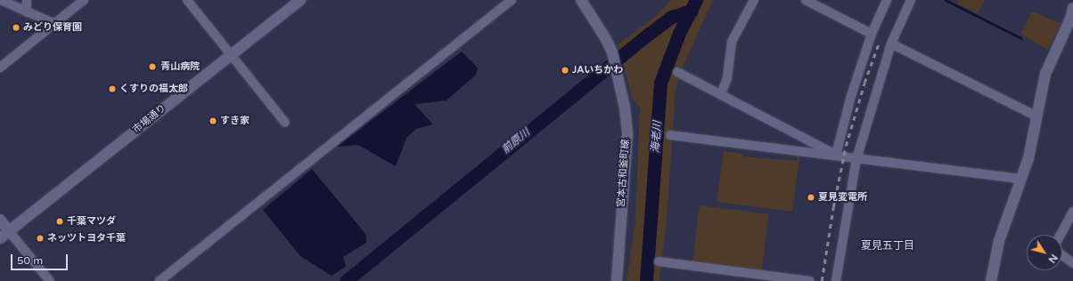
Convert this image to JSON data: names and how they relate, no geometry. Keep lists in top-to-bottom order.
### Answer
{
  "streets": {
    "street": ["市場通り", "宮本古和釜町線"]
  },
  "districts": ["夏見五丁目"],
  "water": ["海老川", "前原川"],
  "places": [
    "みどり保育園",
    "青山病院",
    "JAいちかわ",
    "くすりの福太郎",
    "すき家",
    "夏見変電所",
    "千葉マツダ",
    "ネッツトヨタ千葉"
  ],
  "scale_bar": "50 m",
  "north": "bottom right"
}
